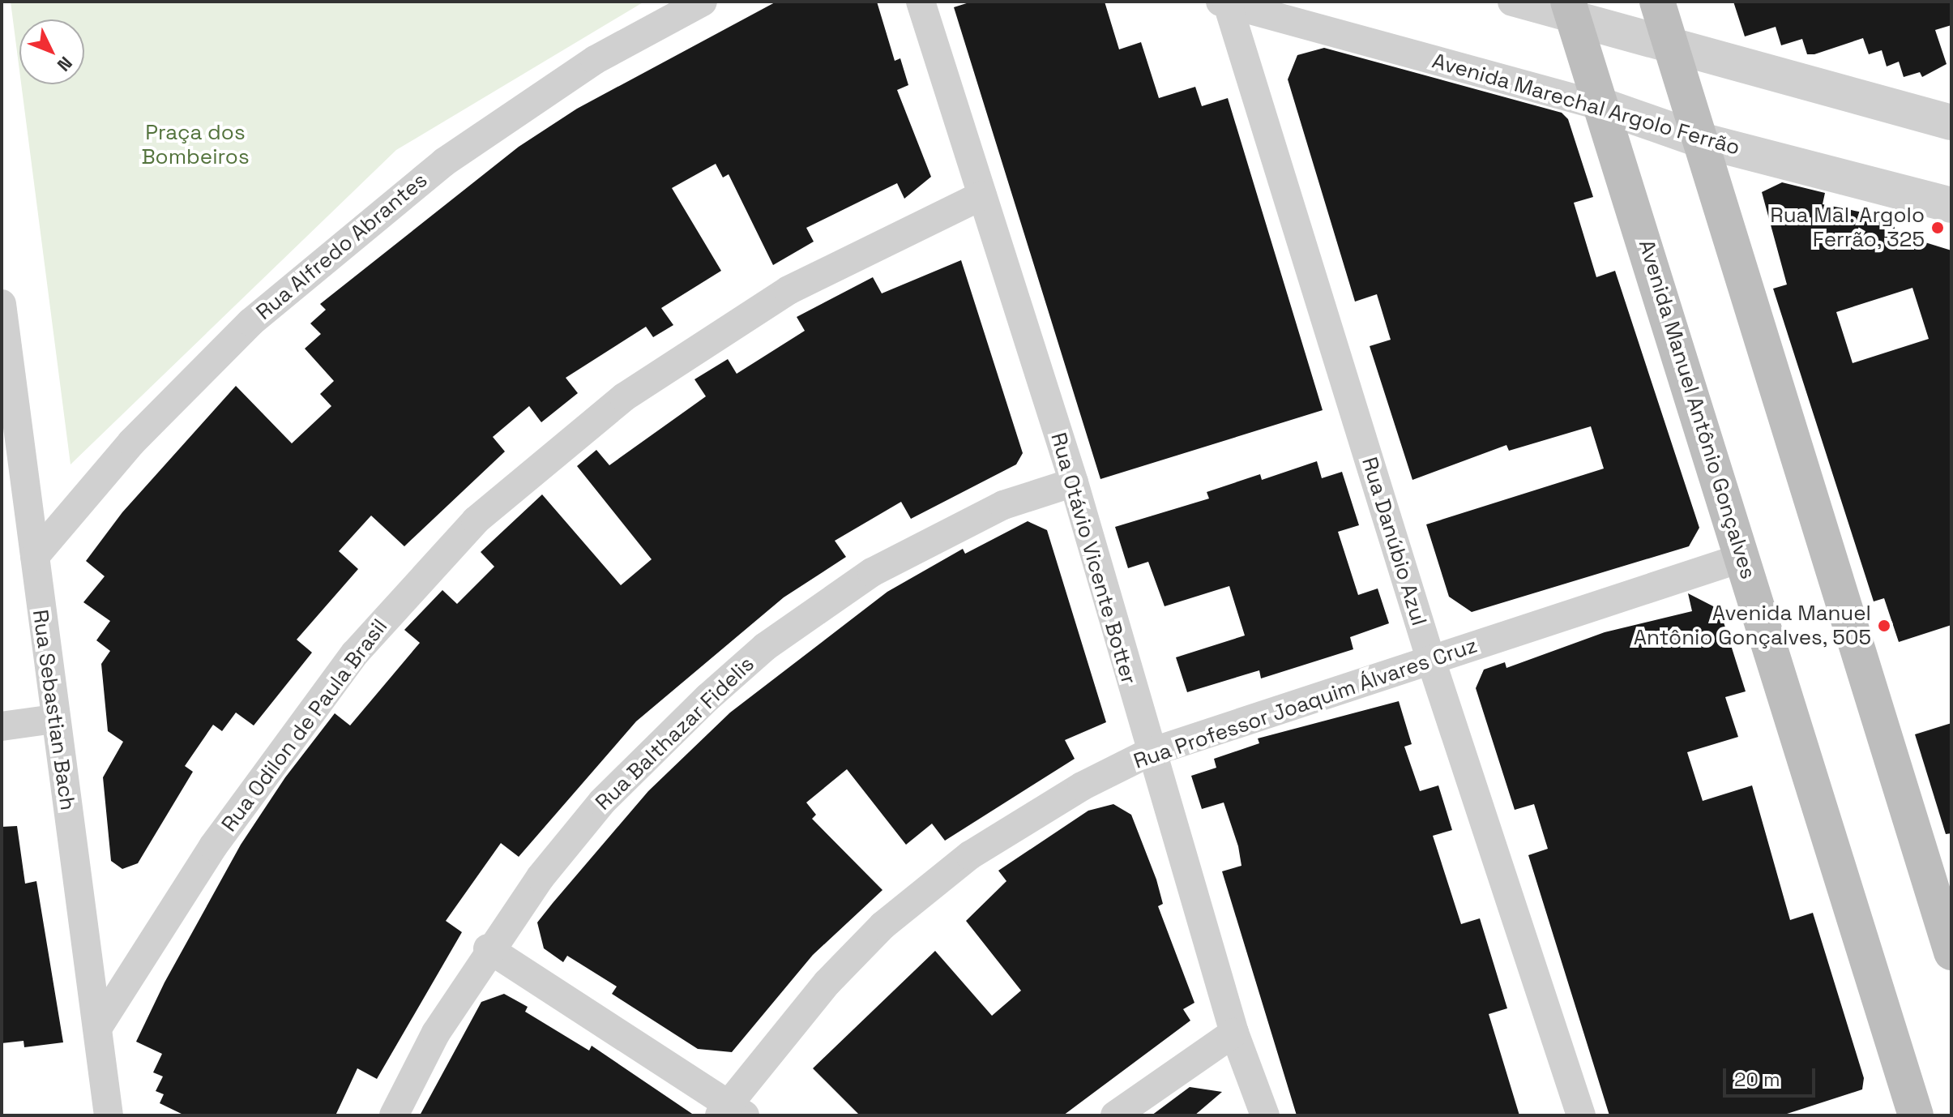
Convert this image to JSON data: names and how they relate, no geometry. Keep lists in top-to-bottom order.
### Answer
{
  "streets": {
    "main road": ["Avenida Manuel Antônio Gonçalves"],
    "street": [
      "Avenida Marechal Argolo Ferrão",
      "Rua Alfredo Abrantes",
      "Rua Danúbio Azul",
      "Rua Otávio Vicente Botter",
      "Rua Professor Joaquim Álvares Cruz",
      "Rua Sebastian Bach",
      "Rua Odilon de Paula Brasil",
      "Rua Balthazar Fidelis"
    ]
  },
  "crossings": [
    ["Avenida Marechal Argolo Ferrão", "Avenida Manuel Antônio Gonçalves"],
    ["Avenida Marechal Argolo Ferrão", "Rua Danúbio Azul"],
    ["Rua Alfredo Abrantes", "Rua Sebastian Bach"],
    ["Avenida Manuel Antônio Gonçalves", "Rua Professor Joaquim Álvares Cruz"],
    ["Rua Danúbio Azul", "Rua Professor Joaquim Álvares Cruz"],
    ["Rua Otávio Vicente Botter", "Rua Professor Joaquim Álvares Cruz"],
    ["Rua Otávio Vicente Botter", "Rua Odilon de Paula Brasil"],
    ["Rua Otávio Vicente Botter", "Rua Balthazar Fidelis"],
    ["Rua Sebastian Bach", "Rua Odilon de Paula Brasil"]
  ],
  "parks": ["Praça dos Bombeiros"],
  "places": ["Rua Mal. Argolo Ferrão, 325", "Avenida Manuel Antônio Gonçalves, 505"],
  "scale_bar": "20 m",
  "north": "bottom right"
}
